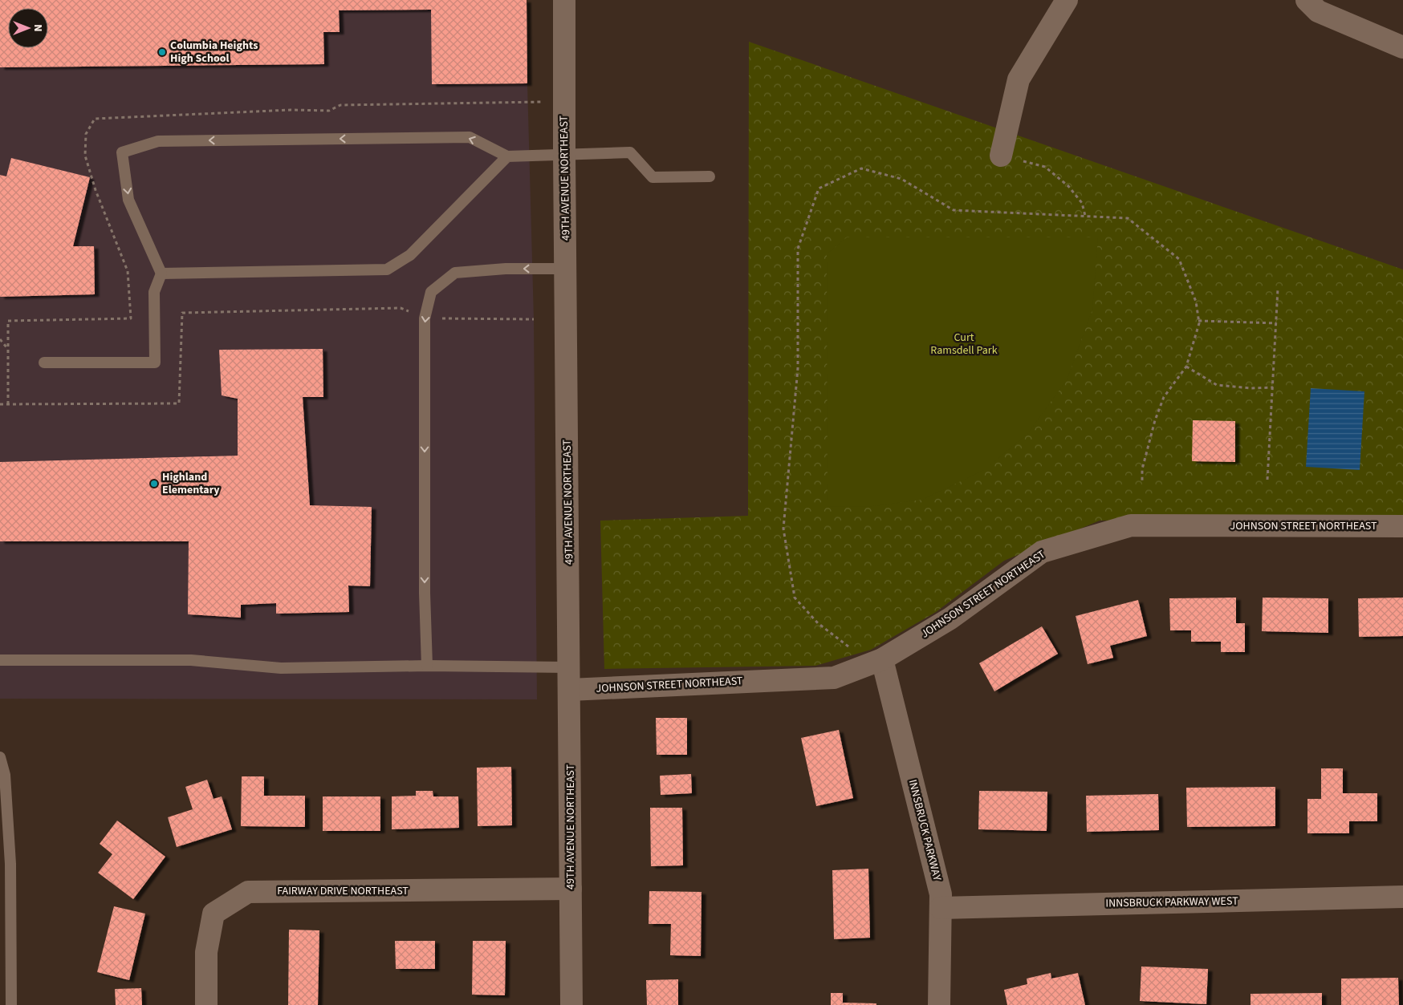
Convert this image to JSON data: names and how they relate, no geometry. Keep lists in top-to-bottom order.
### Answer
{
  "streets": {
    "street": [
      "49TH AVENUE NORTHEAST",
      "JOHNSON STREET NORTHEAST",
      "INNSBRUCK PARKWAY",
      "FAIRWAY DRIVE NORTHEAST",
      "INNSBRUCK PARKWAY WEST"
    ]
  },
  "crossings": [
    ["49TH AVENUE NORTHEAST", "JOHNSON STREET NORTHEAST"],
    ["49TH AVENUE NORTHEAST", "FAIRWAY DRIVE NORTHEAST"],
    ["JOHNSON STREET NORTHEAST", "INNSBRUCK PARKWAY"],
    ["INNSBRUCK PARKWAY", "INNSBRUCK PARKWAY WEST"]
  ],
  "parks": ["Curt Ramsdell Park"],
  "places": ["Columbia Heights High School", "Highland Elementary"],
  "north": "right"
}
